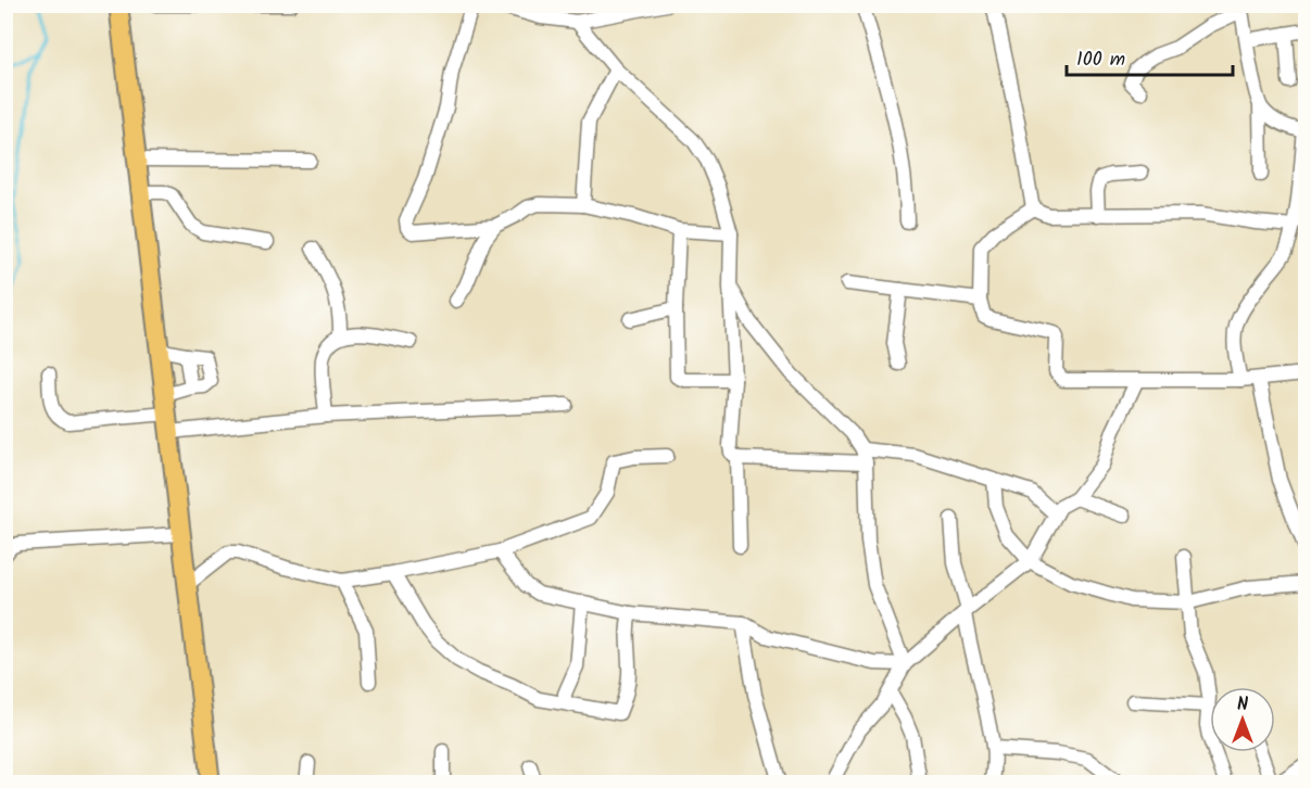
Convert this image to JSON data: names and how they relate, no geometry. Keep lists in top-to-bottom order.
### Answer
{
  "scale_bar": "100 m",
  "north": "top"
}
